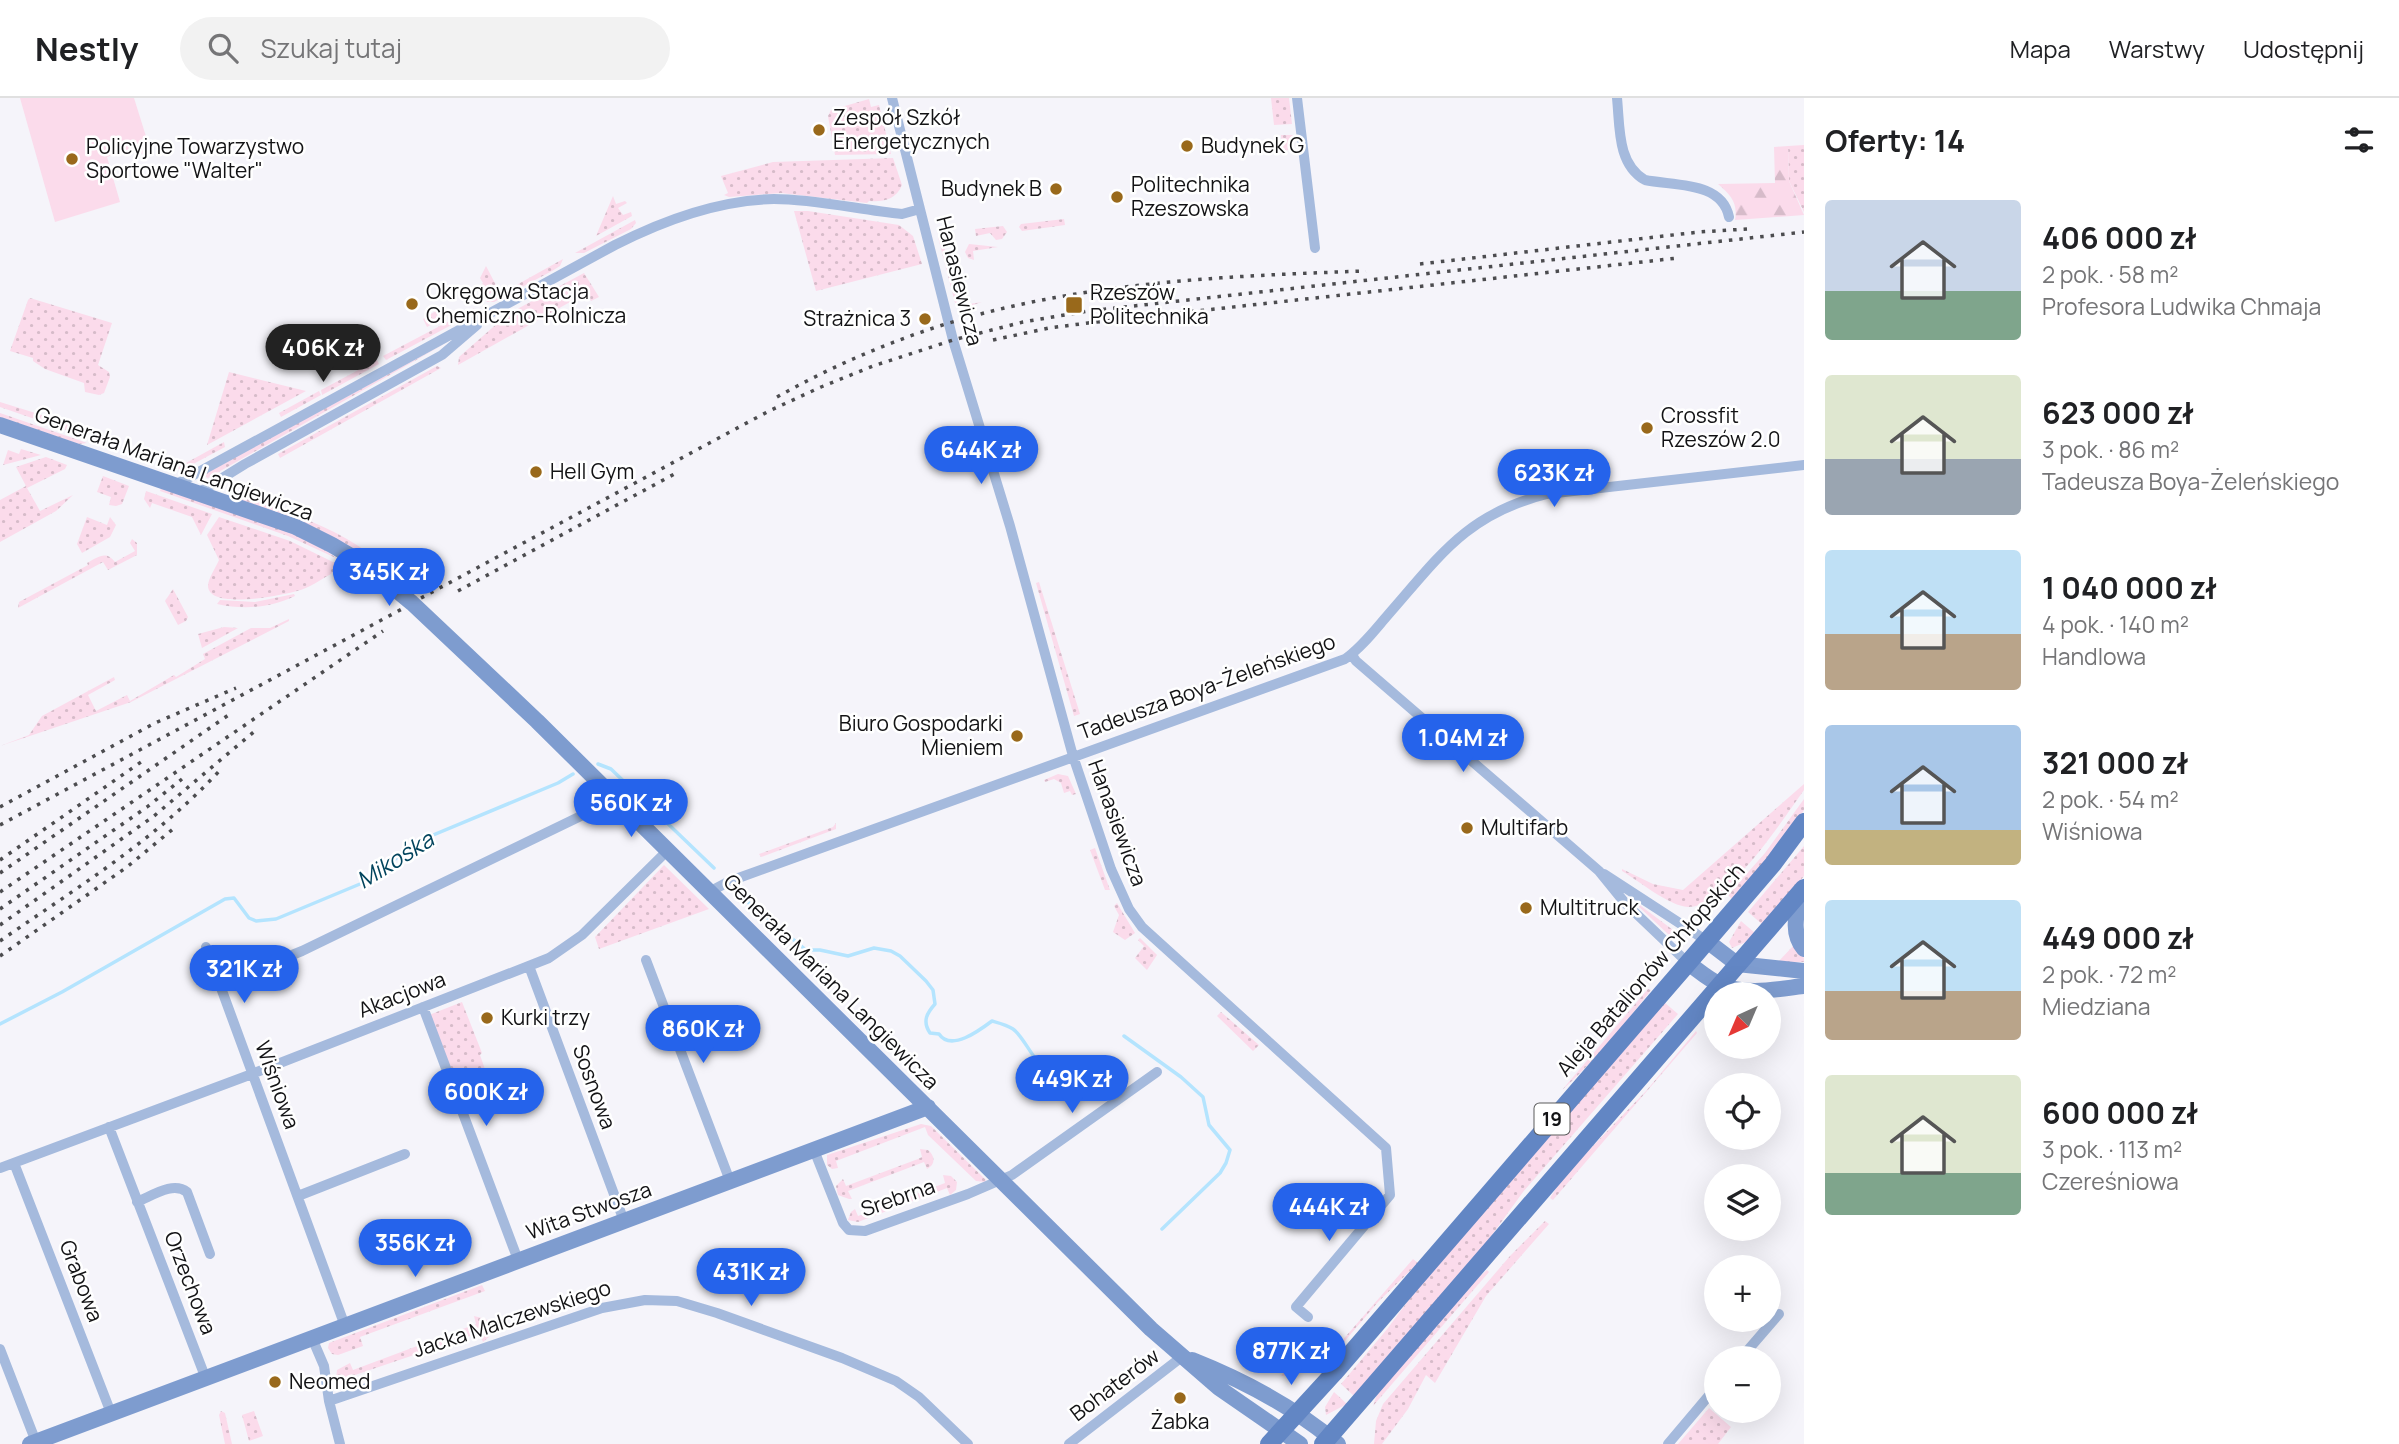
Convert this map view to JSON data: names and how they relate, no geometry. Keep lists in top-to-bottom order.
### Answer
{
  "streets": {
    "main road": ["Aleja Batalionów Chłopskich", "19"],
    "street": [
      "Hanasiewicza",
      "Generała Mariana Langiewicza",
      "Tadeusza Boya-Żeleńskiego",
      "Akacjowa",
      "Wiśniowa",
      "Sosnowa",
      "Srebrna",
      "Wita Stwosza",
      "Grabowa",
      "Orzechowa",
      "Jacka Malczewskiego",
      "Bohaterów"
    ]
  },
  "crossings": [
    ["Hanasiewicza", "Tadeusza Boya-Żeleńskiego"],
    ["Generała Mariana Langiewicza", "Tadeusza Boya-Żeleńskiego"],
    ["Generała Mariana Langiewicza", "Aleja Batalionów Chłopskich"],
    ["Generała Mariana Langiewicza", "Akacjowa"],
    ["Generała Mariana Langiewicza", "19"],
    ["Generała Mariana Langiewicza", "Srebrna"],
    ["Generała Mariana Langiewicza", "Wita Stwosza"],
    ["Generała Mariana Langiewicza", "Bohaterów"],
    ["Aleja Batalionów Chłopskich", "19"],
    ["Akacjowa", "Wiśniowa"],
    ["Akacjowa", "Sosnowa"],
    ["Akacjowa", "Grabowa"],
    ["Akacjowa", "Orzechowa"],
    ["Wiśniowa", "Wita Stwosza"],
    ["Sosnowa", "Wita Stwosza"],
    ["Srebrna", "Wita Stwosza"],
    ["Wita Stwosza", "Grabowa"],
    ["Wita Stwosza", "Orzechowa"]
  ],
  "water": ["Mikośka"],
  "places": {
    "other": [
      "Zespół Szkół Energetycznych",
      "Budynek G",
      "Policyjne Towarzystwo Sportowe \"Walter\"",
      "Budynek B",
      "Politechnika Rzeszowska",
      "Okręgowa Stacja Chemiczno-Rolnicza",
      "Strażnica 3",
      "Crossfit Rzeszów 2.0",
      "Hell Gym",
      "Biuro Gospodarki Mieniem",
      "Multifarb",
      "Multitruck",
      "Kurki trzy",
      "Neomed",
      "Żabka"
    ],
    "transit": ["Rzeszów Politechnika"]
  },
  "north": "bottom left",
  "page": {
    "header": "Nestly",
    "search": "Szukaj tutaj",
    "nav": ["Mapa", "Warstwy", "Udostępnij"],
    "heading": "Oferty: 14",
    "list": [
      {
        "name": "406 000 zł",
        "note": "2 pok. · 58 m² · Profesora Ludwika Chmaja"
      },
      {
        "name": "623 000 zł",
        "note": "3 pok. · 86 m² · Tadeusza Boya-Żeleńskiego"
      },
      {
        "name": "1 040 000 zł",
        "note": "4 pok. · 140 m² · Handlowa"
      },
      {
        "name": "321 000 zł",
        "note": "2 pok. · 54 m² · Wiśniowa"
      },
      {
        "name": "449 000 zł",
        "note": "2 pok. · 72 m² · Miedziana"
      },
      {
        "name": "600 000 zł",
        "note": "3 pok. · 113 m² · Czereśniowa"
      }
    ],
    "price": [
      "406K zł",
      "644K zł",
      "623K zł",
      "345K zł",
      "1.04M zł",
      "560K zł",
      "321K zł",
      "860K zł",
      "449K zł",
      "600K zł",
      "444K zł",
      "356K zł",
      "431K zł",
      "877K zł"
    ],
    "map_buttons": ["+", "−"]
  }
}
